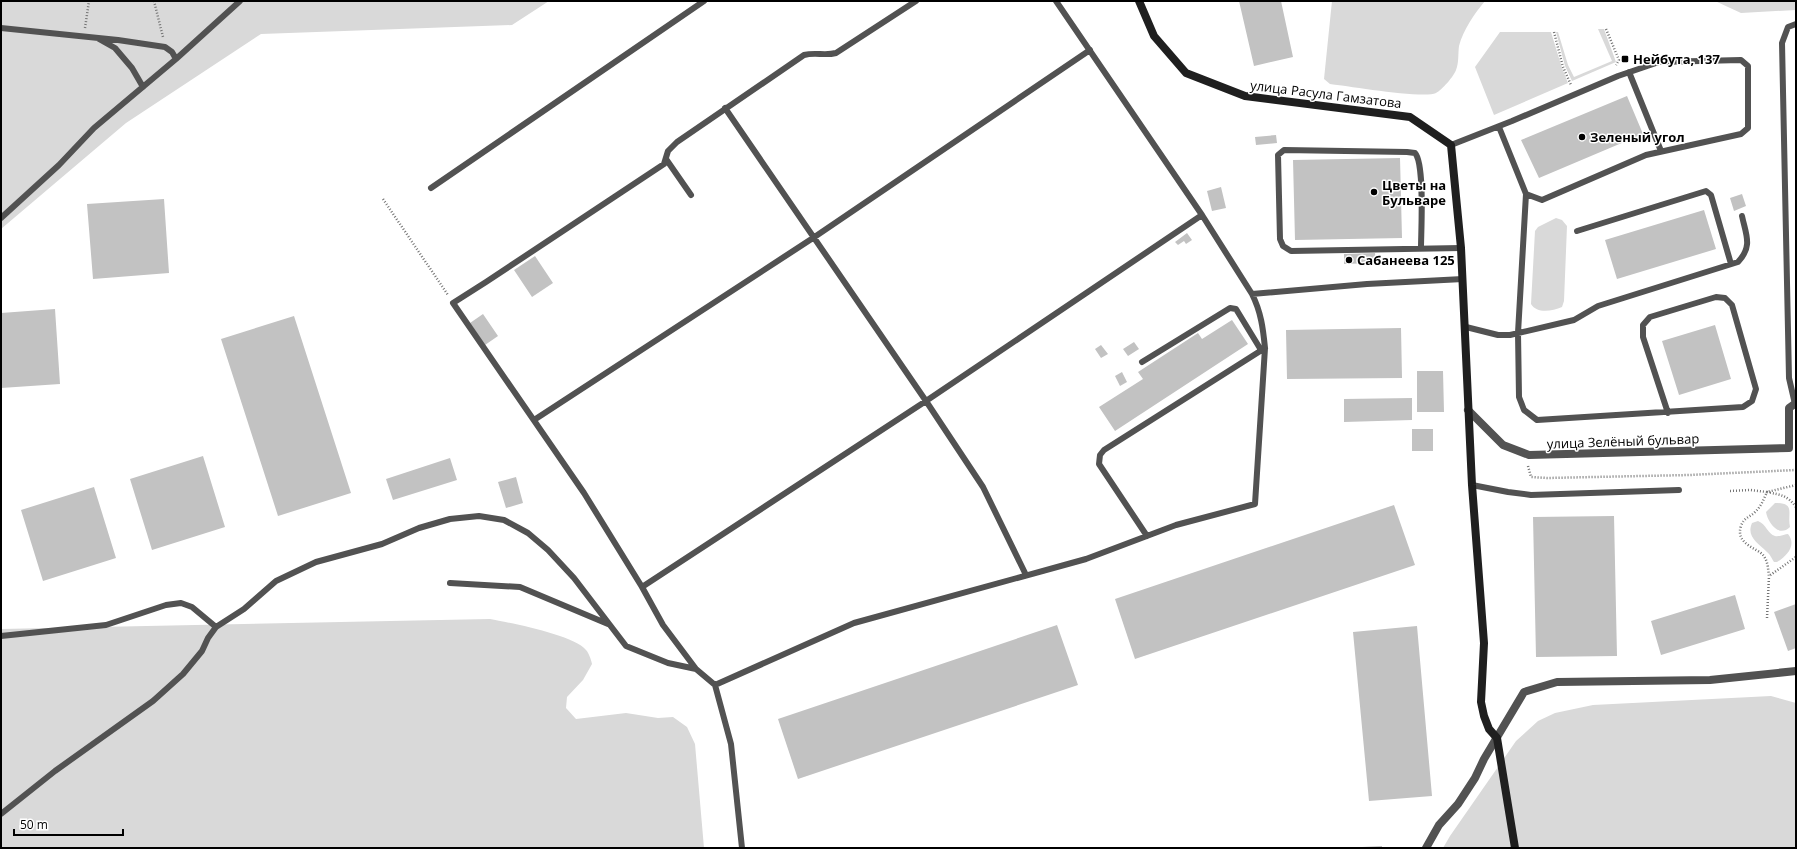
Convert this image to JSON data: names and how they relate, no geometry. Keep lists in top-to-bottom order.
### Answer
{
  "streets": {
    "main road": ["улица Расула Гамзатова"],
    "street": ["улица Зелёный бульвар"]
  },
  "places": {
    "transit": ["Нейбута, 137"],
    "other": ["Зеленый угол", "Цветы на Бульваре", "Сабанеева 125"]
  },
  "scale_bar": "50 m"
}
